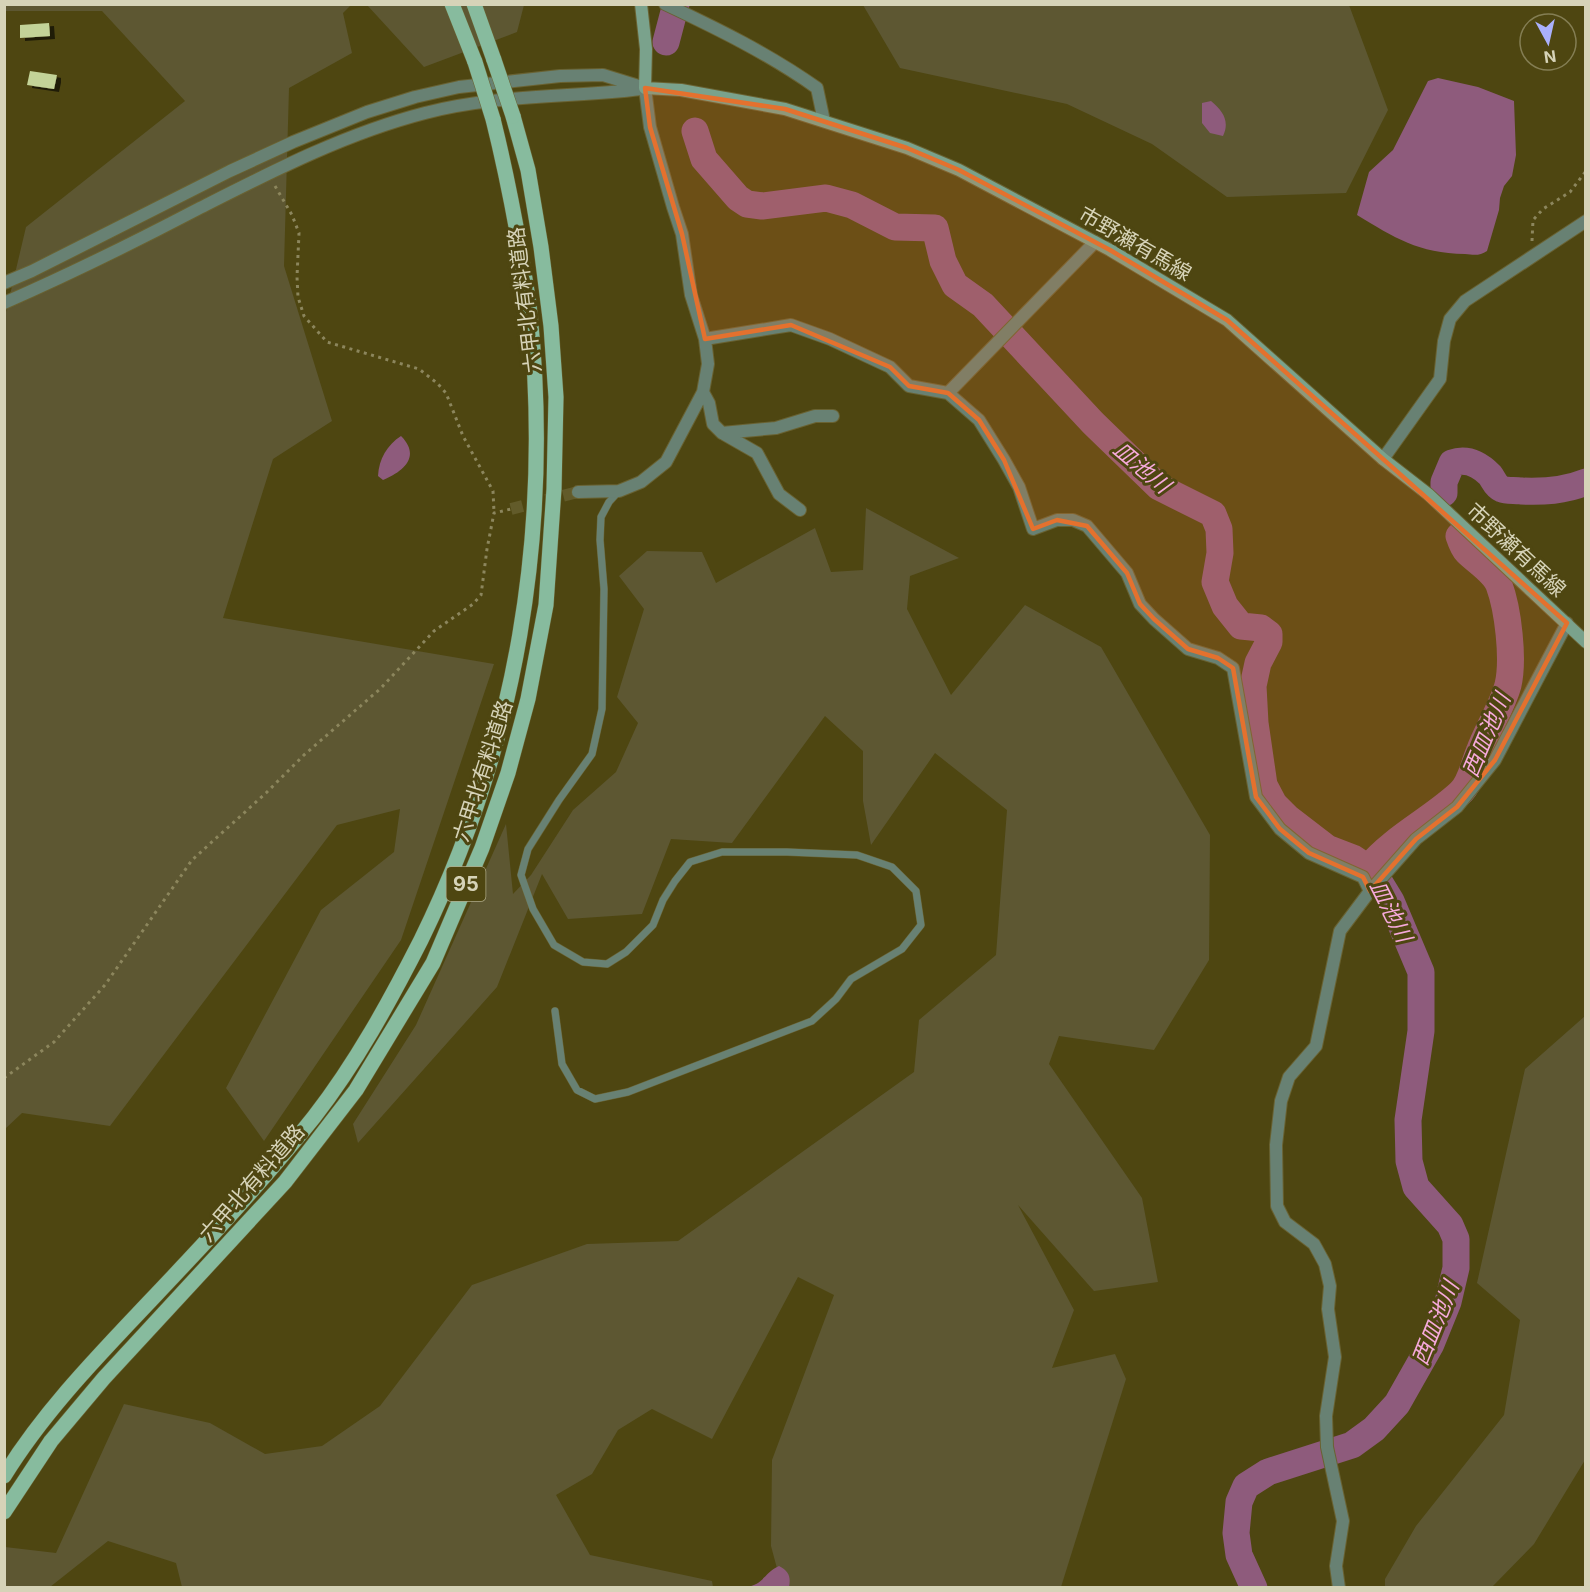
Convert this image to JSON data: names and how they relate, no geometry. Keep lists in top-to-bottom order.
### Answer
{
  "streets": {
    "main road": ["市野瀬有馬線", "六甲北有料道路", "95"]
  },
  "water": ["皿池川", "西皿池川"],
  "north": "bottom"
}
